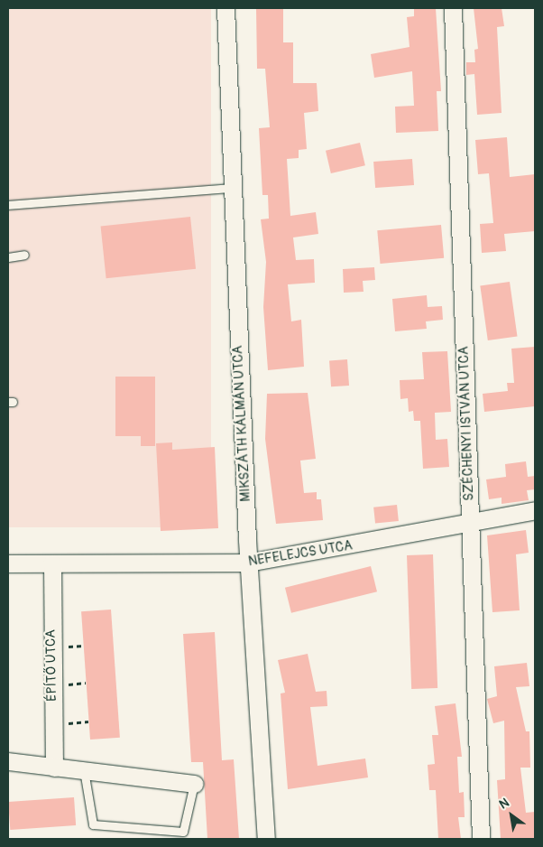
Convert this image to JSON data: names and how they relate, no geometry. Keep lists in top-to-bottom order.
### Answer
{
  "streets": {
    "street": [
      "MIKSZÁTH KÁLMÁN UTCA",
      "SZÉCHENYI ISTVÁN UTCA",
      "NEFELEJCS UTCA",
      "ÉPÍTŐ UTCA"
    ]
  },
  "crossings": [
    ["MIKSZÁTH KÁLMÁN UTCA", "NEFELEJCS UTCA"],
    ["SZÉCHENYI ISTVÁN UTCA", "NEFELEJCS UTCA"],
    ["NEFELEJCS UTCA", "ÉPÍTŐ UTCA"]
  ],
  "north": "top left"
}
